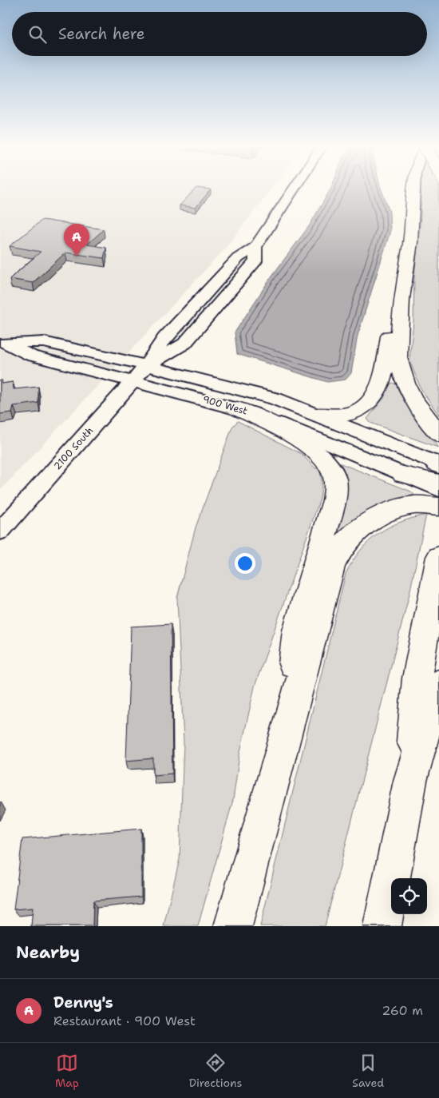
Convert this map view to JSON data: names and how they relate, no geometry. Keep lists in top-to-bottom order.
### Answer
{
  "streets": {
    "main road": ["900 West", "2100 South"]
  },
  "crossings": [
    ["900 West", "2100 South"]
  ],
  "page": {
    "search": "Search here",
    "pins": "A",
    "heading": "Nearby",
    "list": [
      {
        "mark": "A",
        "name": "Denny's",
        "note": "Restaurant · 900 West",
        "value": "260 m"
      }
    ],
    "nav": ["Map", "Directions", "Saved"]
  }
}
